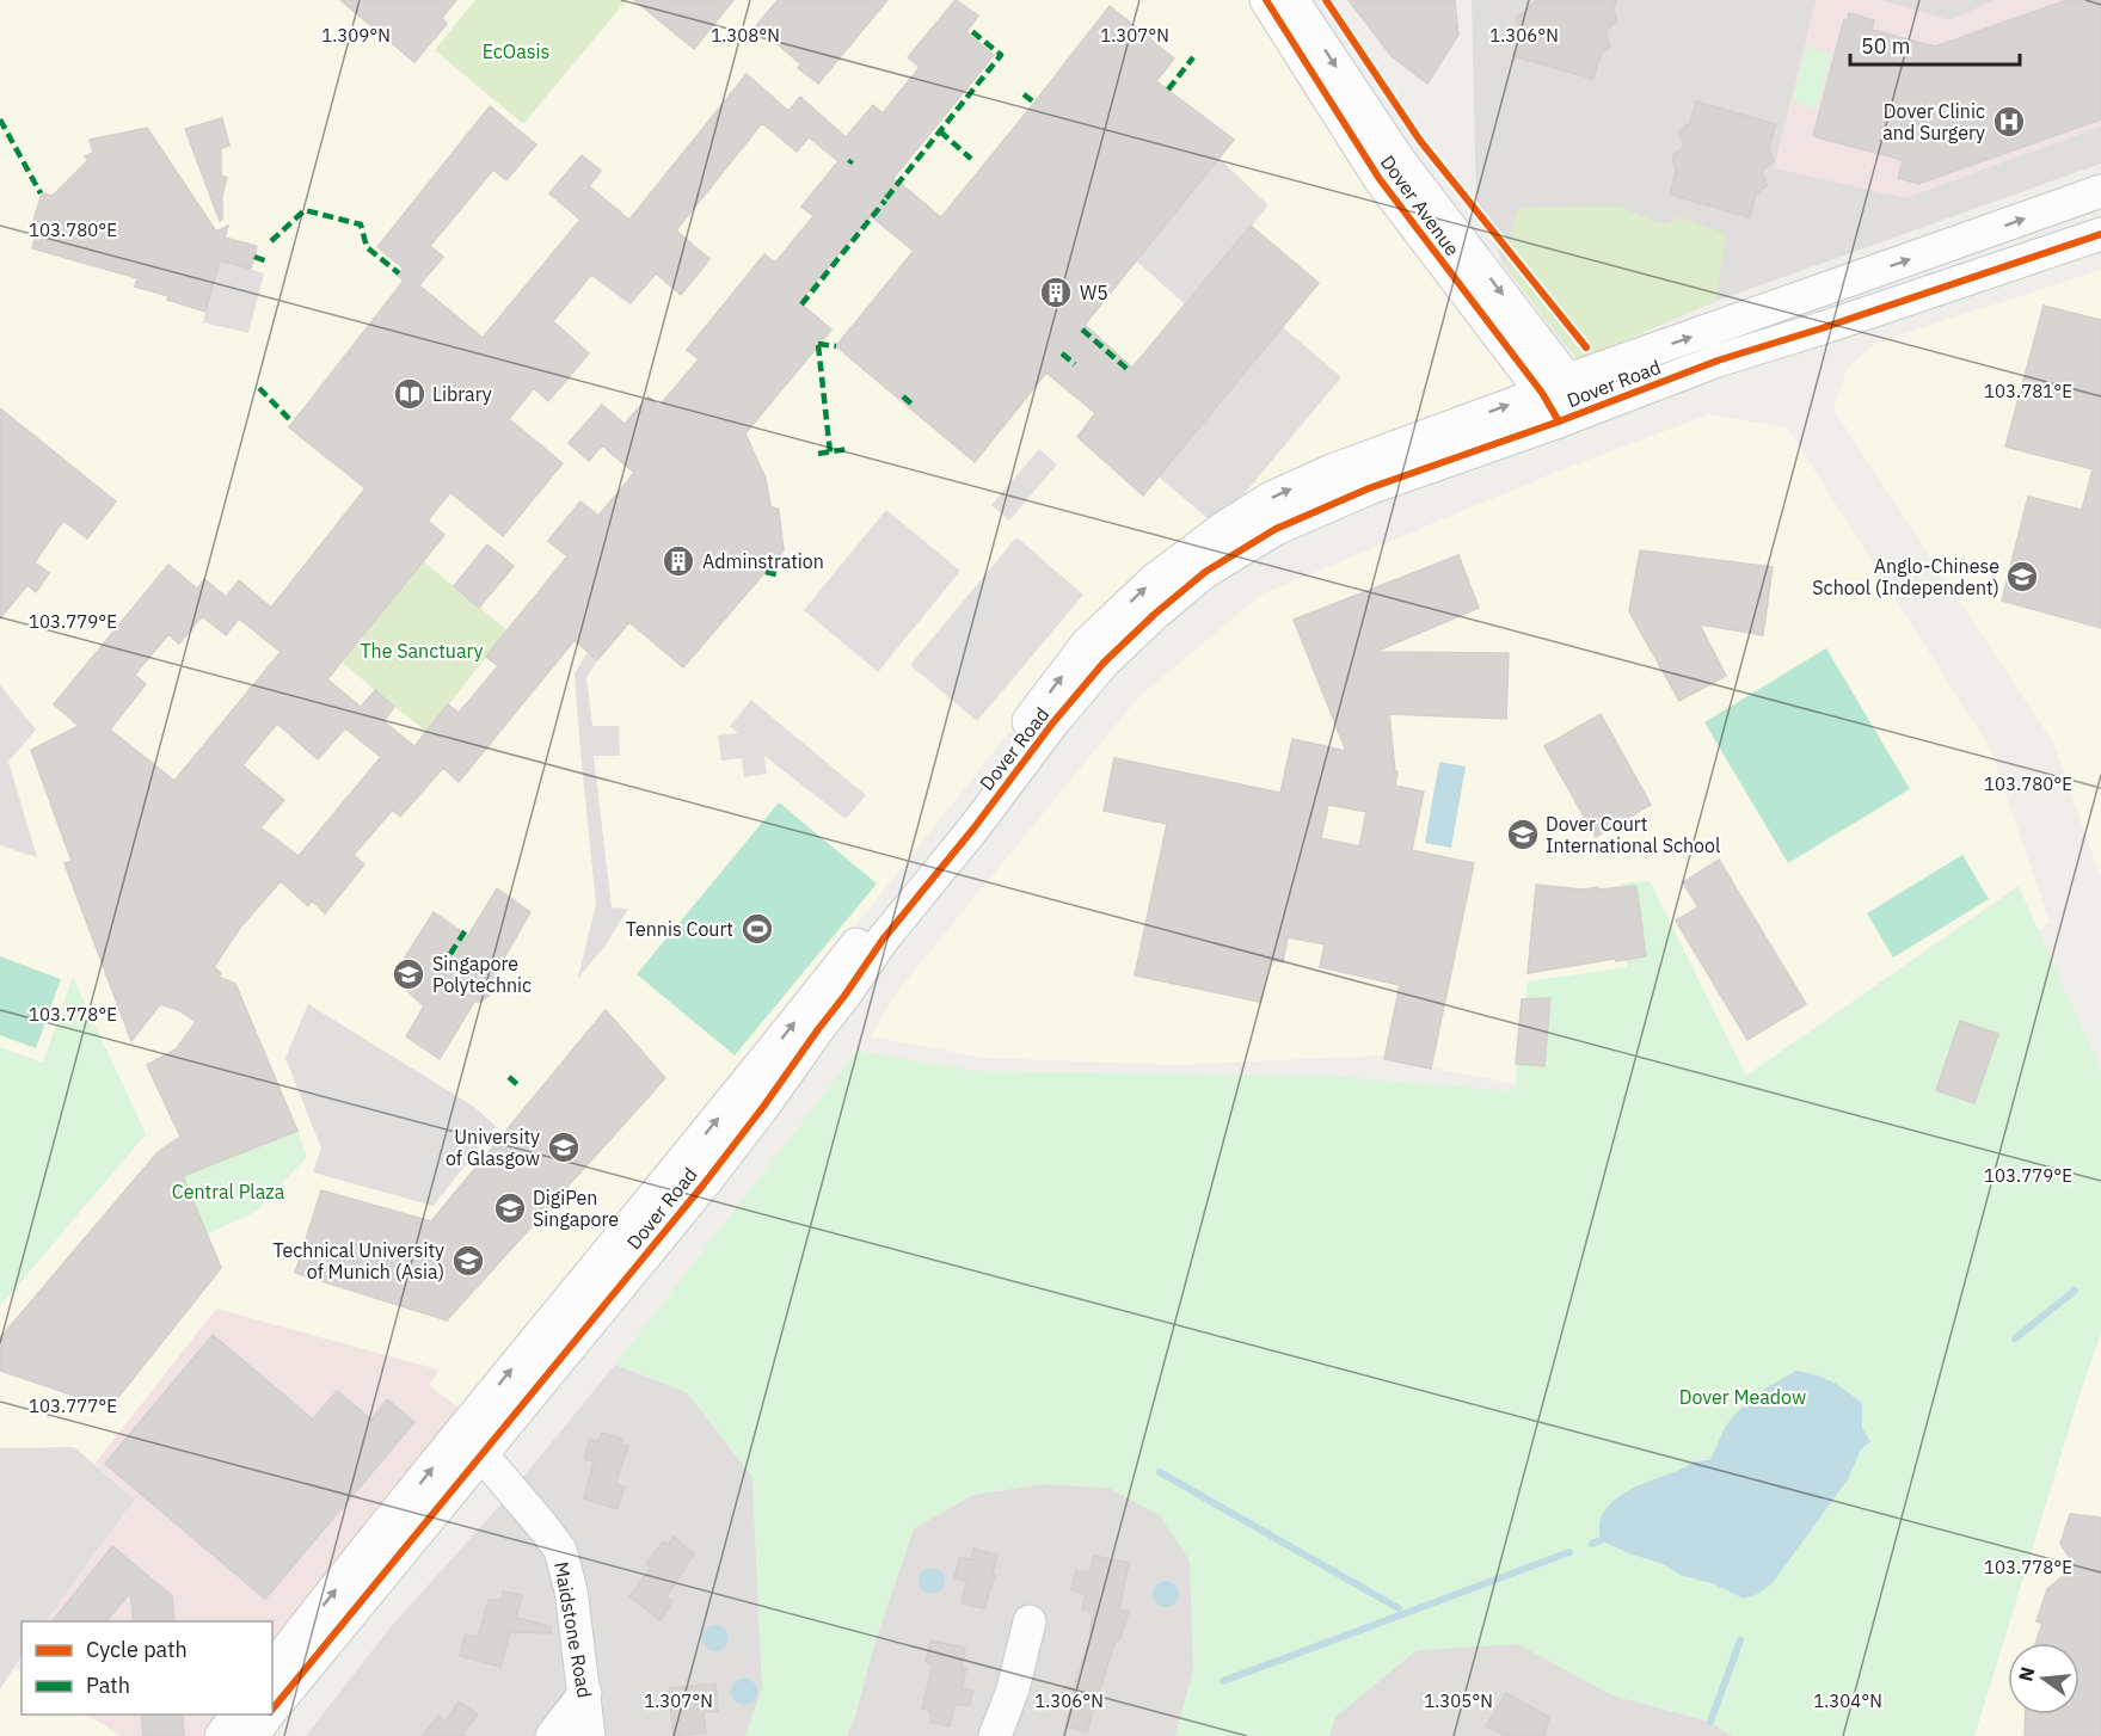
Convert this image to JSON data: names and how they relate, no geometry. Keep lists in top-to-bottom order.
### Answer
{
  "streets": {
    "street": ["Dover Avenue", "Dover Road", "Maidstone Road"]
  },
  "crossings": [
    ["Dover Avenue", "Dover Road"],
    ["Dover Road", "Maidstone Road"]
  ],
  "parks": [
    "EcOasis",
    "The Sanctuary",
    "Central Plaza",
    "Dover Meadow"
  ],
  "places": {
    "hospital": ["Dover Clinic and Surgery"],
    "building": ["W5", "Adminstration"],
    "library": ["Library"],
    "school or university": [
      "Anglo-Chinese School (Independent)",
      "Dover Court International School",
      "Singapore Polytechnic",
      "University of Glasgow",
      "DigiPen Singapore",
      "Technical University of Munich (Asia)"
    ],
    "sports": ["Tennis Court"]
  },
  "legend": ["Cycle path", "Path"],
  "scale_bar": "50 m",
  "north": "left",
  "coordinates": [
    "1.307°N",
    "1.309°N",
    "1.308°N",
    "1.306°N",
    "103.780°E",
    "103.781°E",
    "103.779°E",
    "103.778°E",
    "103.777°E",
    "1.305°N",
    "1.304°N"
  ]
}
